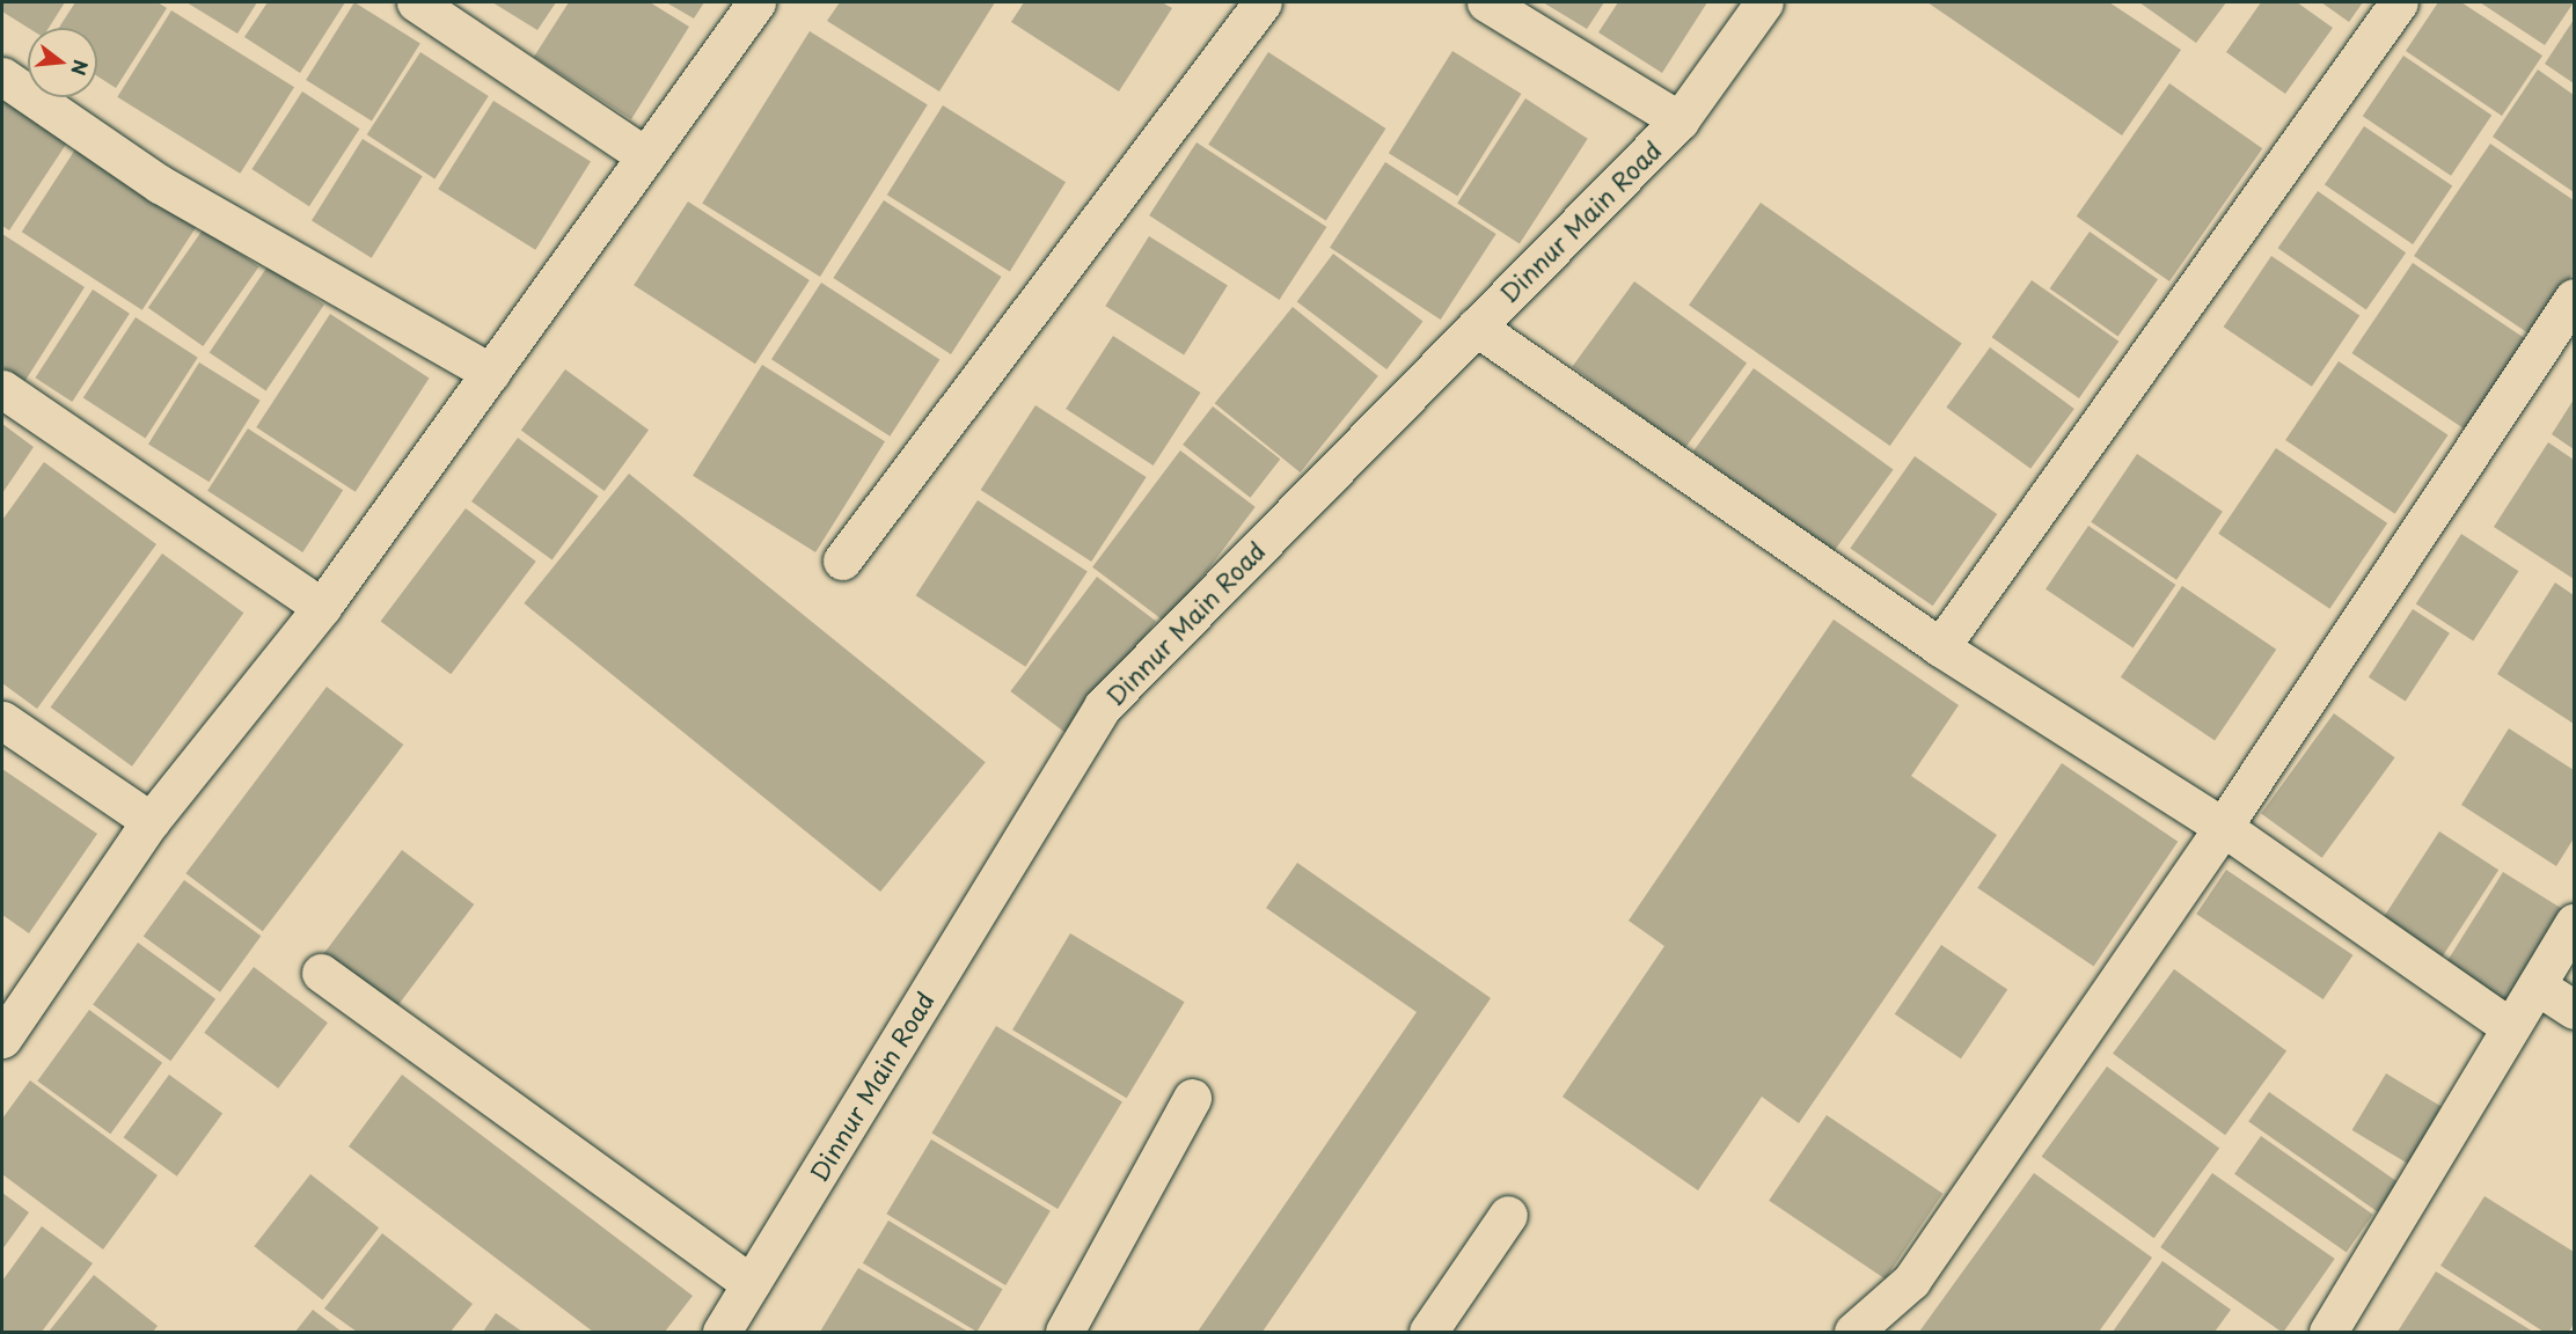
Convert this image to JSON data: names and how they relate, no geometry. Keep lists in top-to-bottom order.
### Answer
{
  "streets": {
    "street": ["Dinnur Main Road"]
  },
  "north": "right"
}
